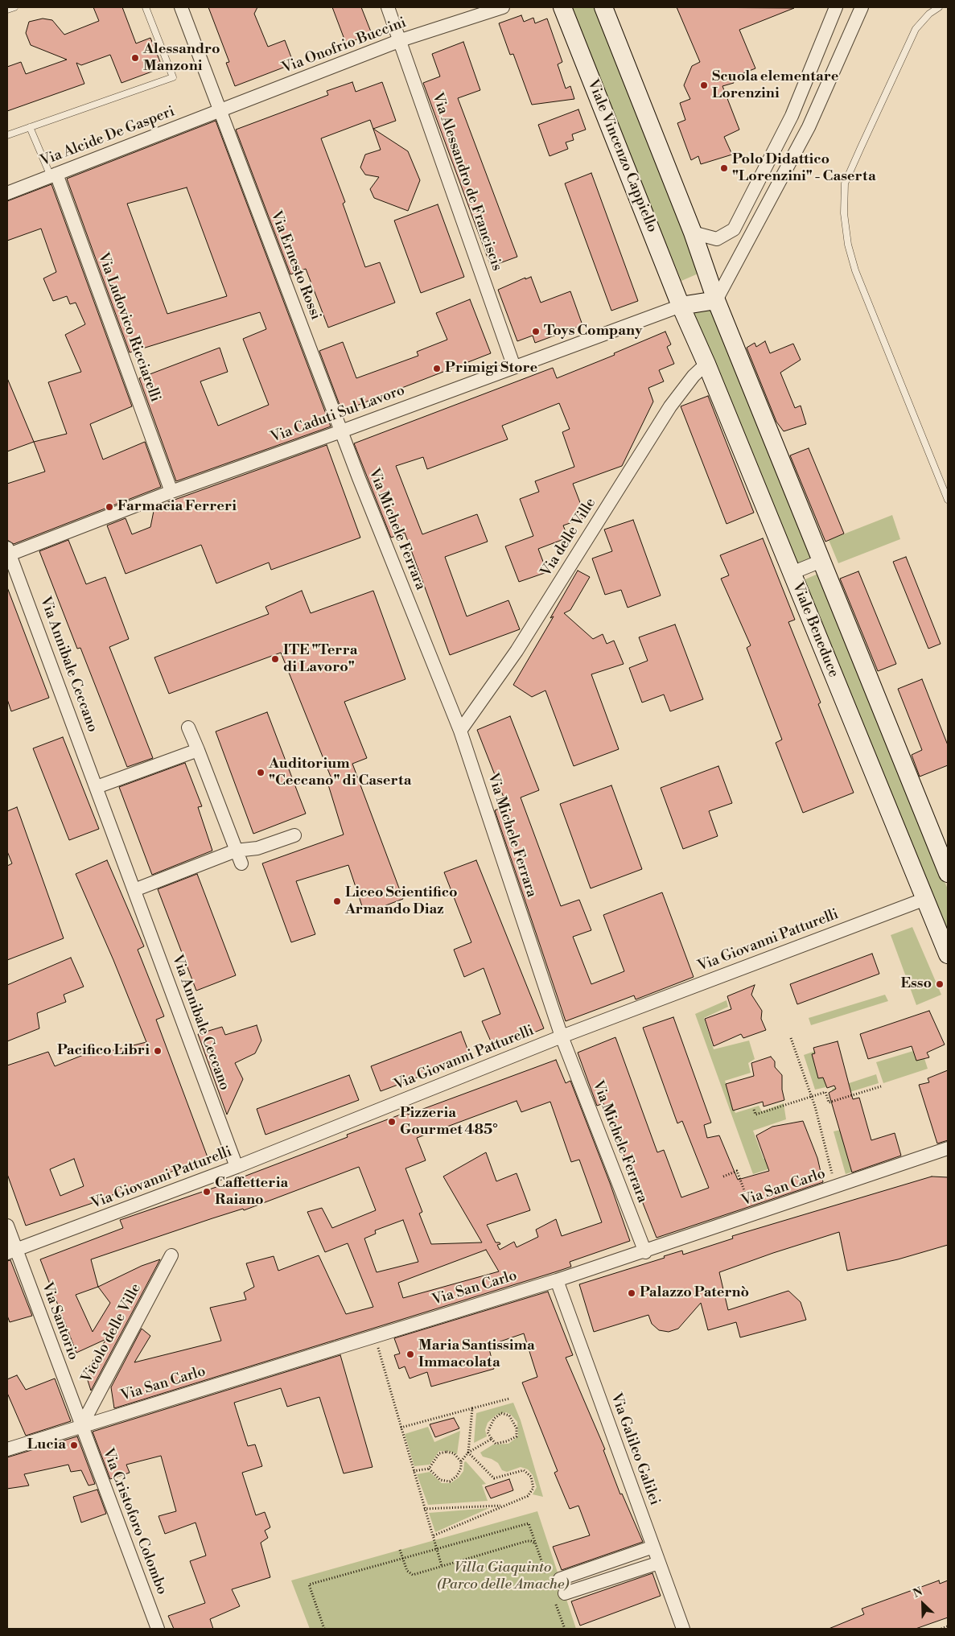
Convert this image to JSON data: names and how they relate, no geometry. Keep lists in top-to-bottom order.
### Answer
{
  "streets": {
    "street": [
      "Via Onofrio Buccini",
      "Via Alcide De Gasperi",
      "Viale Vincenzo Cappiello",
      "Via Alessandro de Franciscis",
      "Via Ernesto Rossi",
      "Via Ludovico Ricciarelli",
      "Via Caduti Sul Lavoro",
      "Via Michele Ferrara",
      "Via delle Ville",
      "Viale Beneduce",
      "Via Annibale Ceccano",
      "Via Giovanni Patturelli",
      "Via San Carlo",
      "Via Santorio",
      "Vicolo delle Ville",
      "Via Galileo Galilei",
      "Via Cristoforo Colombo"
    ]
  },
  "crossings": [
    ["Via Onofrio Buccini", "Via Alcide De Gasperi"],
    ["Via Onofrio Buccini", "Via Alessandro de Franciscis"],
    ["Via Onofrio Buccini", "Via Ernesto Rossi"],
    ["Via Alcide De Gasperi", "Via Ernesto Rossi"],
    ["Via Alcide De Gasperi", "Via Ludovico Ricciarelli"],
    ["Viale Vincenzo Cappiello", "Via Caduti Sul Lavoro"],
    ["Viale Vincenzo Cappiello", "Viale Beneduce"],
    ["Via Alessandro de Franciscis", "Via Caduti Sul Lavoro"],
    ["Via Ernesto Rossi", "Via Caduti Sul Lavoro"],
    ["Via Ernesto Rossi", "Via Michele Ferrara"],
    ["Via Ludovico Ricciarelli", "Via Caduti Sul Lavoro"],
    ["Via Caduti Sul Lavoro", "Via Michele Ferrara"],
    ["Via Caduti Sul Lavoro", "Viale Beneduce"],
    ["Via Caduti Sul Lavoro", "Via Annibale Ceccano"],
    ["Via Michele Ferrara", "Via delle Ville"],
    ["Via Michele Ferrara", "Via Giovanni Patturelli"],
    ["Via Michele Ferrara", "Via San Carlo"],
    ["Via delle Ville", "Viale Beneduce"],
    ["Viale Beneduce", "Via Giovanni Patturelli"],
    ["Via Annibale Ceccano", "Via Giovanni Patturelli"],
    ["Via Giovanni Patturelli", "Via Santorio"],
    ["Via San Carlo", "Via Santorio"],
    ["Via San Carlo", "Vicolo delle Ville"],
    ["Via San Carlo", "Via Galileo Galilei"],
    ["Via San Carlo", "Via Cristoforo Colombo"],
    ["Via Santorio", "Vicolo delle Ville"],
    ["Via Santorio", "Via Cristoforo Colombo"],
    ["Vicolo delle Ville", "Via Cristoforo Colombo"]
  ],
  "parks": ["Villa Giaquinto (Parco delle Amache)"],
  "places": [
    "Alessandro Manzoni",
    "Scuola elementare Lorenzini",
    "Polo Didattico \"Lorenzini\" - Caserta",
    "Toys Company",
    "Primigi Store",
    "Farmacia Ferreri",
    "ITE \"Terra di Lavoro\"",
    "Auditorium \"Ceccano\" di Caserta",
    "Liceo Scientifico Armando Diaz",
    "Esso",
    "Pacifico Libri",
    "Pizzeria Gourmet 485°",
    "Caffetteria Raiano",
    "Palazzo Paternò",
    "Maria Santissima Immacolata",
    "Lucia"
  ],
  "north": "top left"
}
